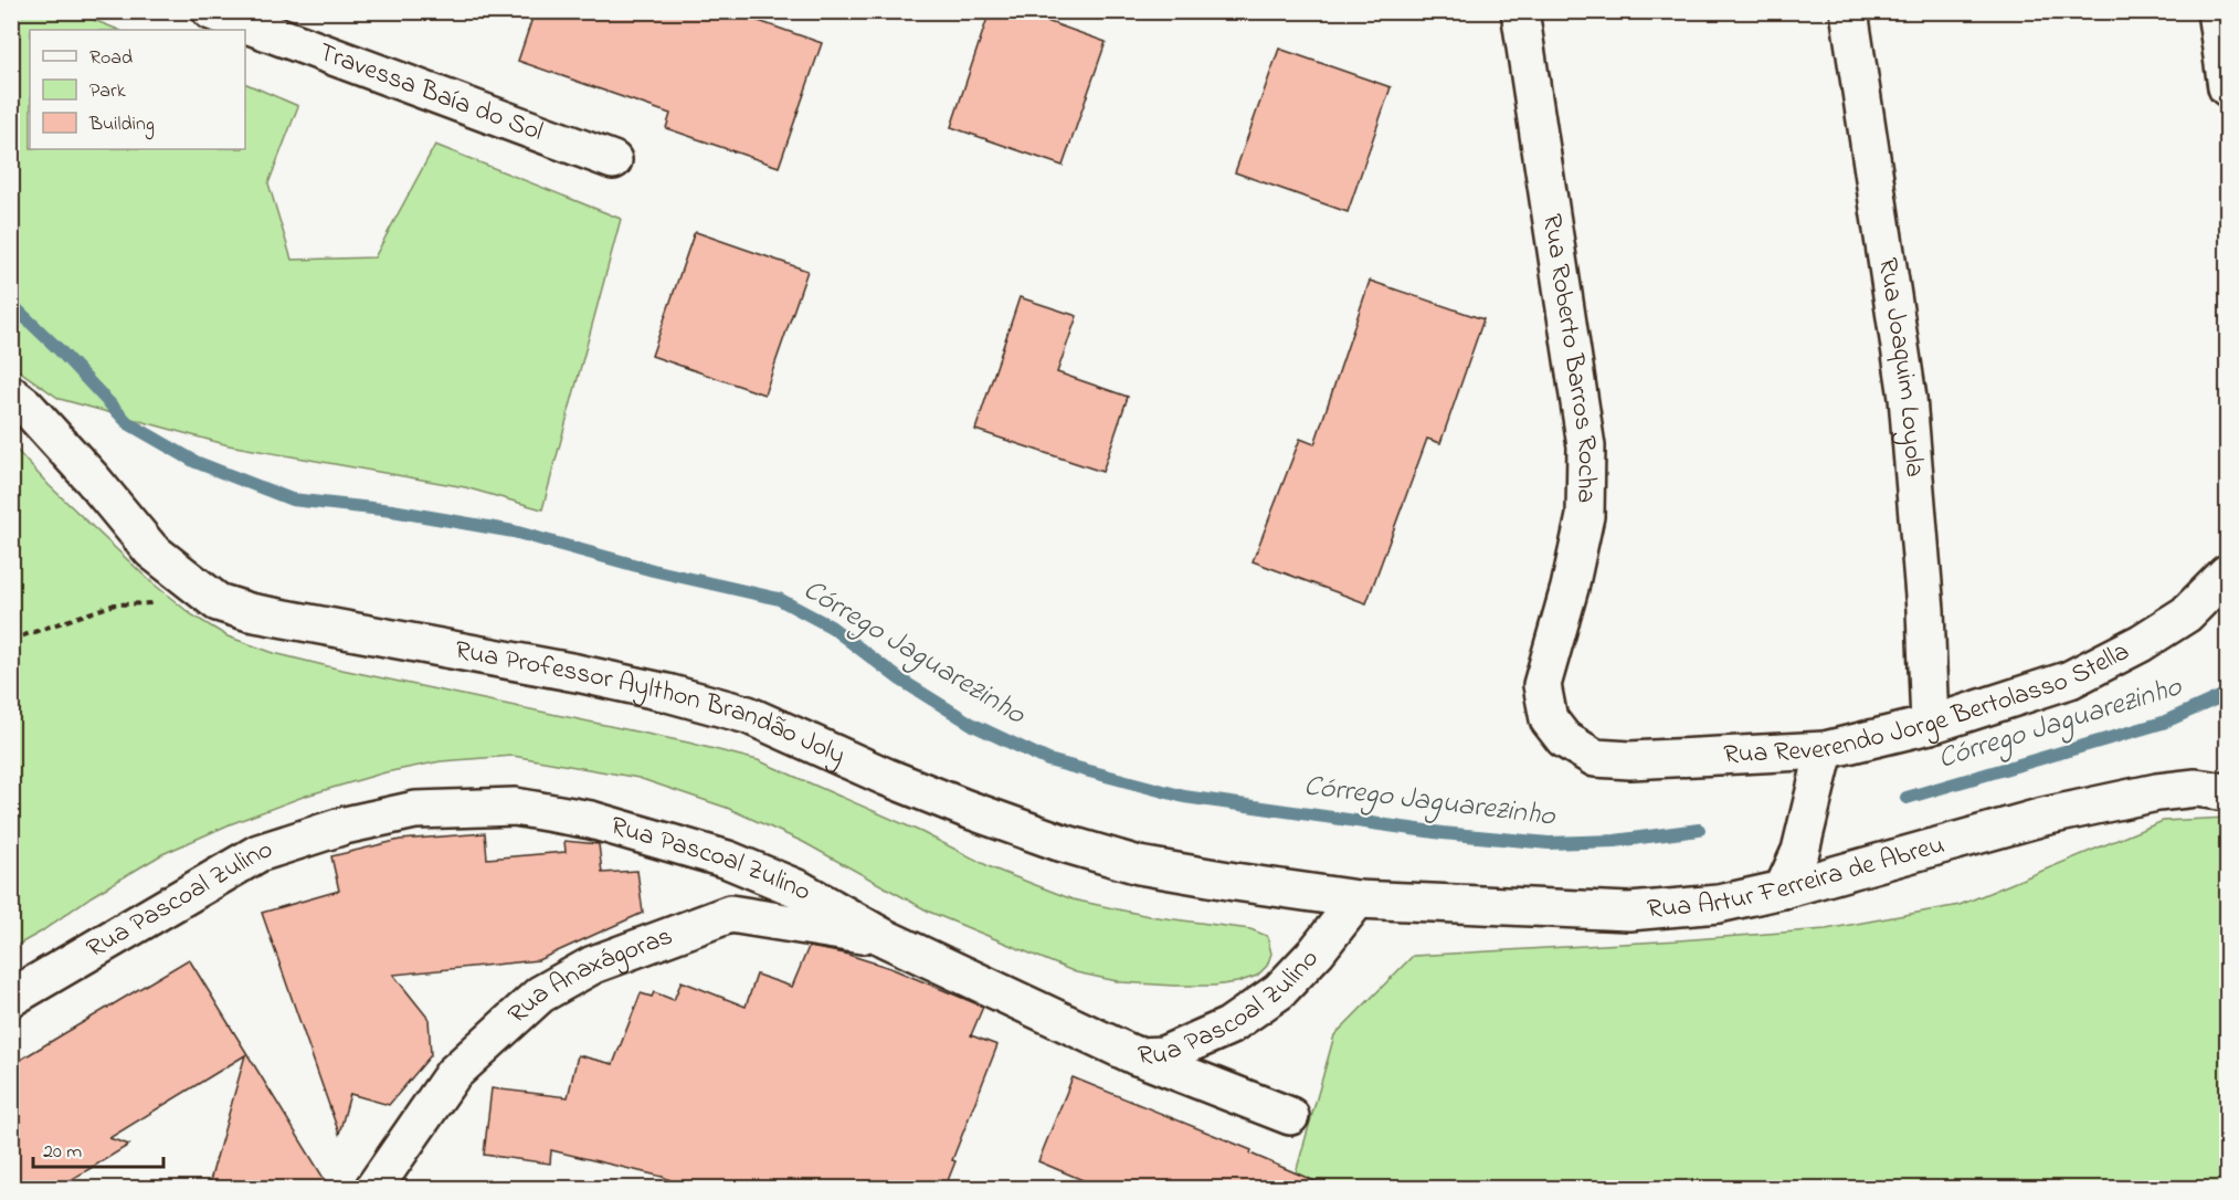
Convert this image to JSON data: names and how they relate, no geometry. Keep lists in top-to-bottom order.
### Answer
{
  "streets": {
    "street": [
      "Travessa Baía do Sol",
      "Rua Roberto Barros Rocha",
      "Rua Joaquim Loyola",
      "Rua Reverendo Jorge Bertolasso Stella",
      "Rua Professor Aylthon Brandão Joly",
      "Rua Pascoal Zulino",
      "Rua Artur Ferreira de Abreu",
      "Rua Anaxágoras"
    ]
  },
  "crossings": [
    ["Rua Roberto Barros Rocha", "Rua Reverendo Jorge Bertolasso Stella"],
    ["Rua Joaquim Loyola", "Rua Reverendo Jorge Bertolasso Stella"],
    ["Rua Professor Aylthon Brandão Joly", "Rua Pascoal Zulino"],
    ["Rua Professor Aylthon Brandão Joly", "Rua Artur Ferreira de Abreu"],
    ["Rua Pascoal Zulino", "Rua Artur Ferreira de Abreu"],
    ["Rua Pascoal Zulino", "Rua Anaxágoras"]
  ],
  "water": ["Córrego Jaguarezinho"],
  "legend": ["Road", "Park", "Building"],
  "scale_bar": "20 m"
}
